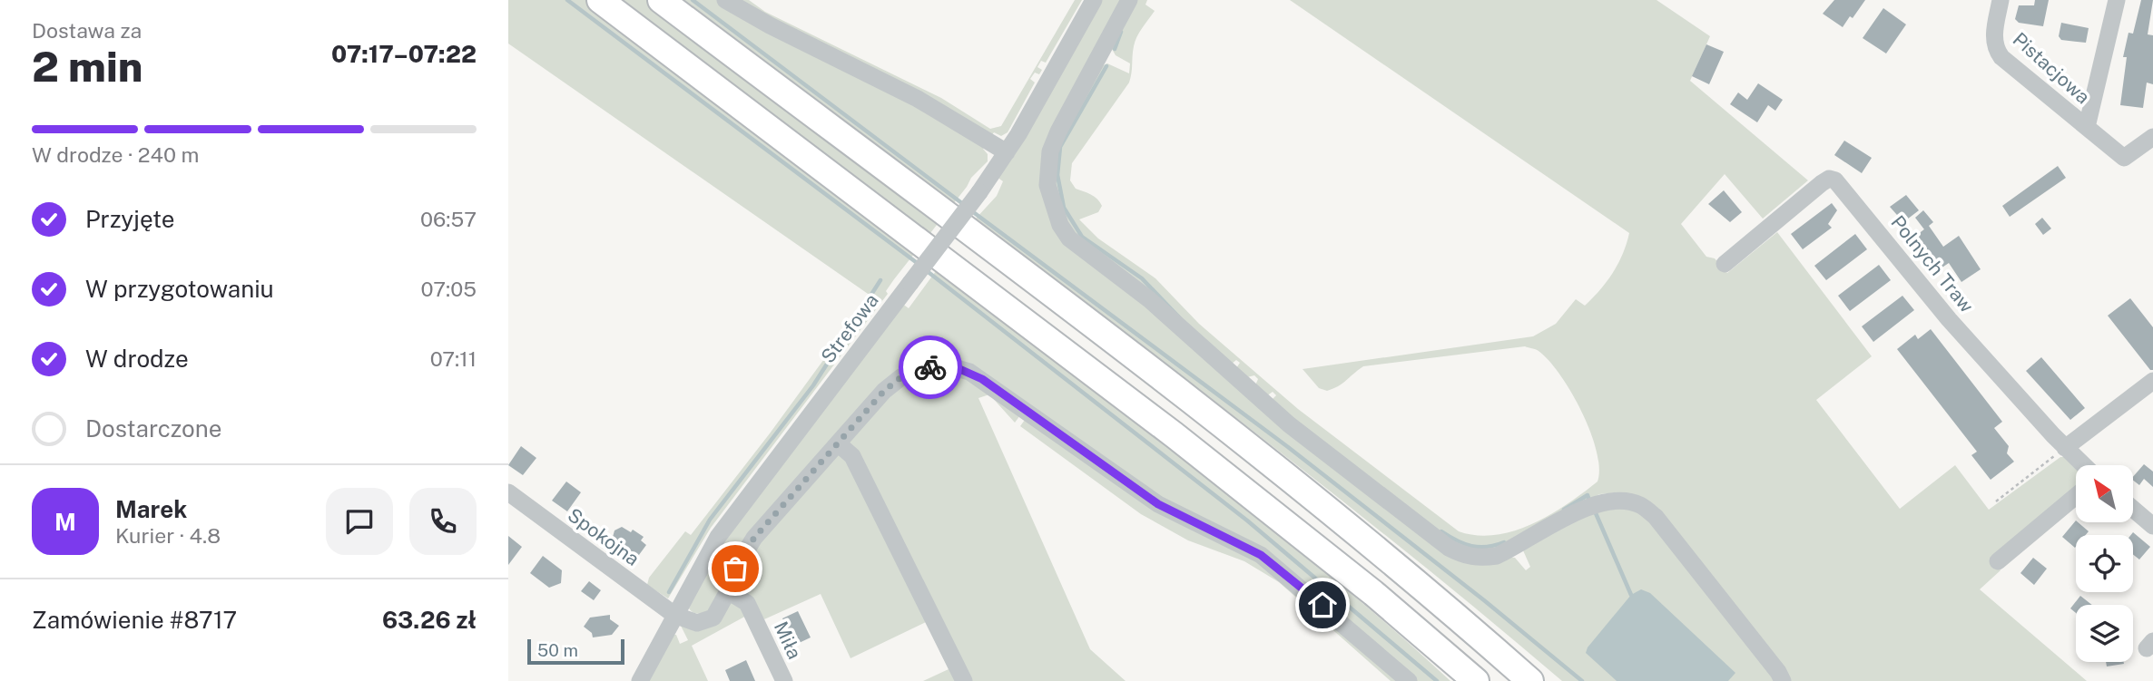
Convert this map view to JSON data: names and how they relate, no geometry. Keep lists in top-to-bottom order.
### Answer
{
  "streets": {
    "street": [
      "Pistacjowa",
      "Polnych Traw",
      "Strefowa",
      "Spokojna",
      "Miła"
    ]
  },
  "crossings": [
    ["Strefowa", "Spokojna"]
  ],
  "scale_bar": "50 m",
  "north": "top left",
  "page": {
    "heading": ["2 min", "Dostawa za", "07:17–07:22"],
    "panel": [
      "Marek",
      "Kurier · 4.8",
      "Zamówienie #8717",
      "63.26 zł"
    ],
    "bar": "W drodze · 240 m",
    "list": [
      ["Przyjęte", "06:57"],
      ["W przygotowaniu", "07:05"],
      ["W drodze", "07:11"],
      "Dostarczone"
    ],
    "round": "M",
    "scale": "50 m"
  }
}
